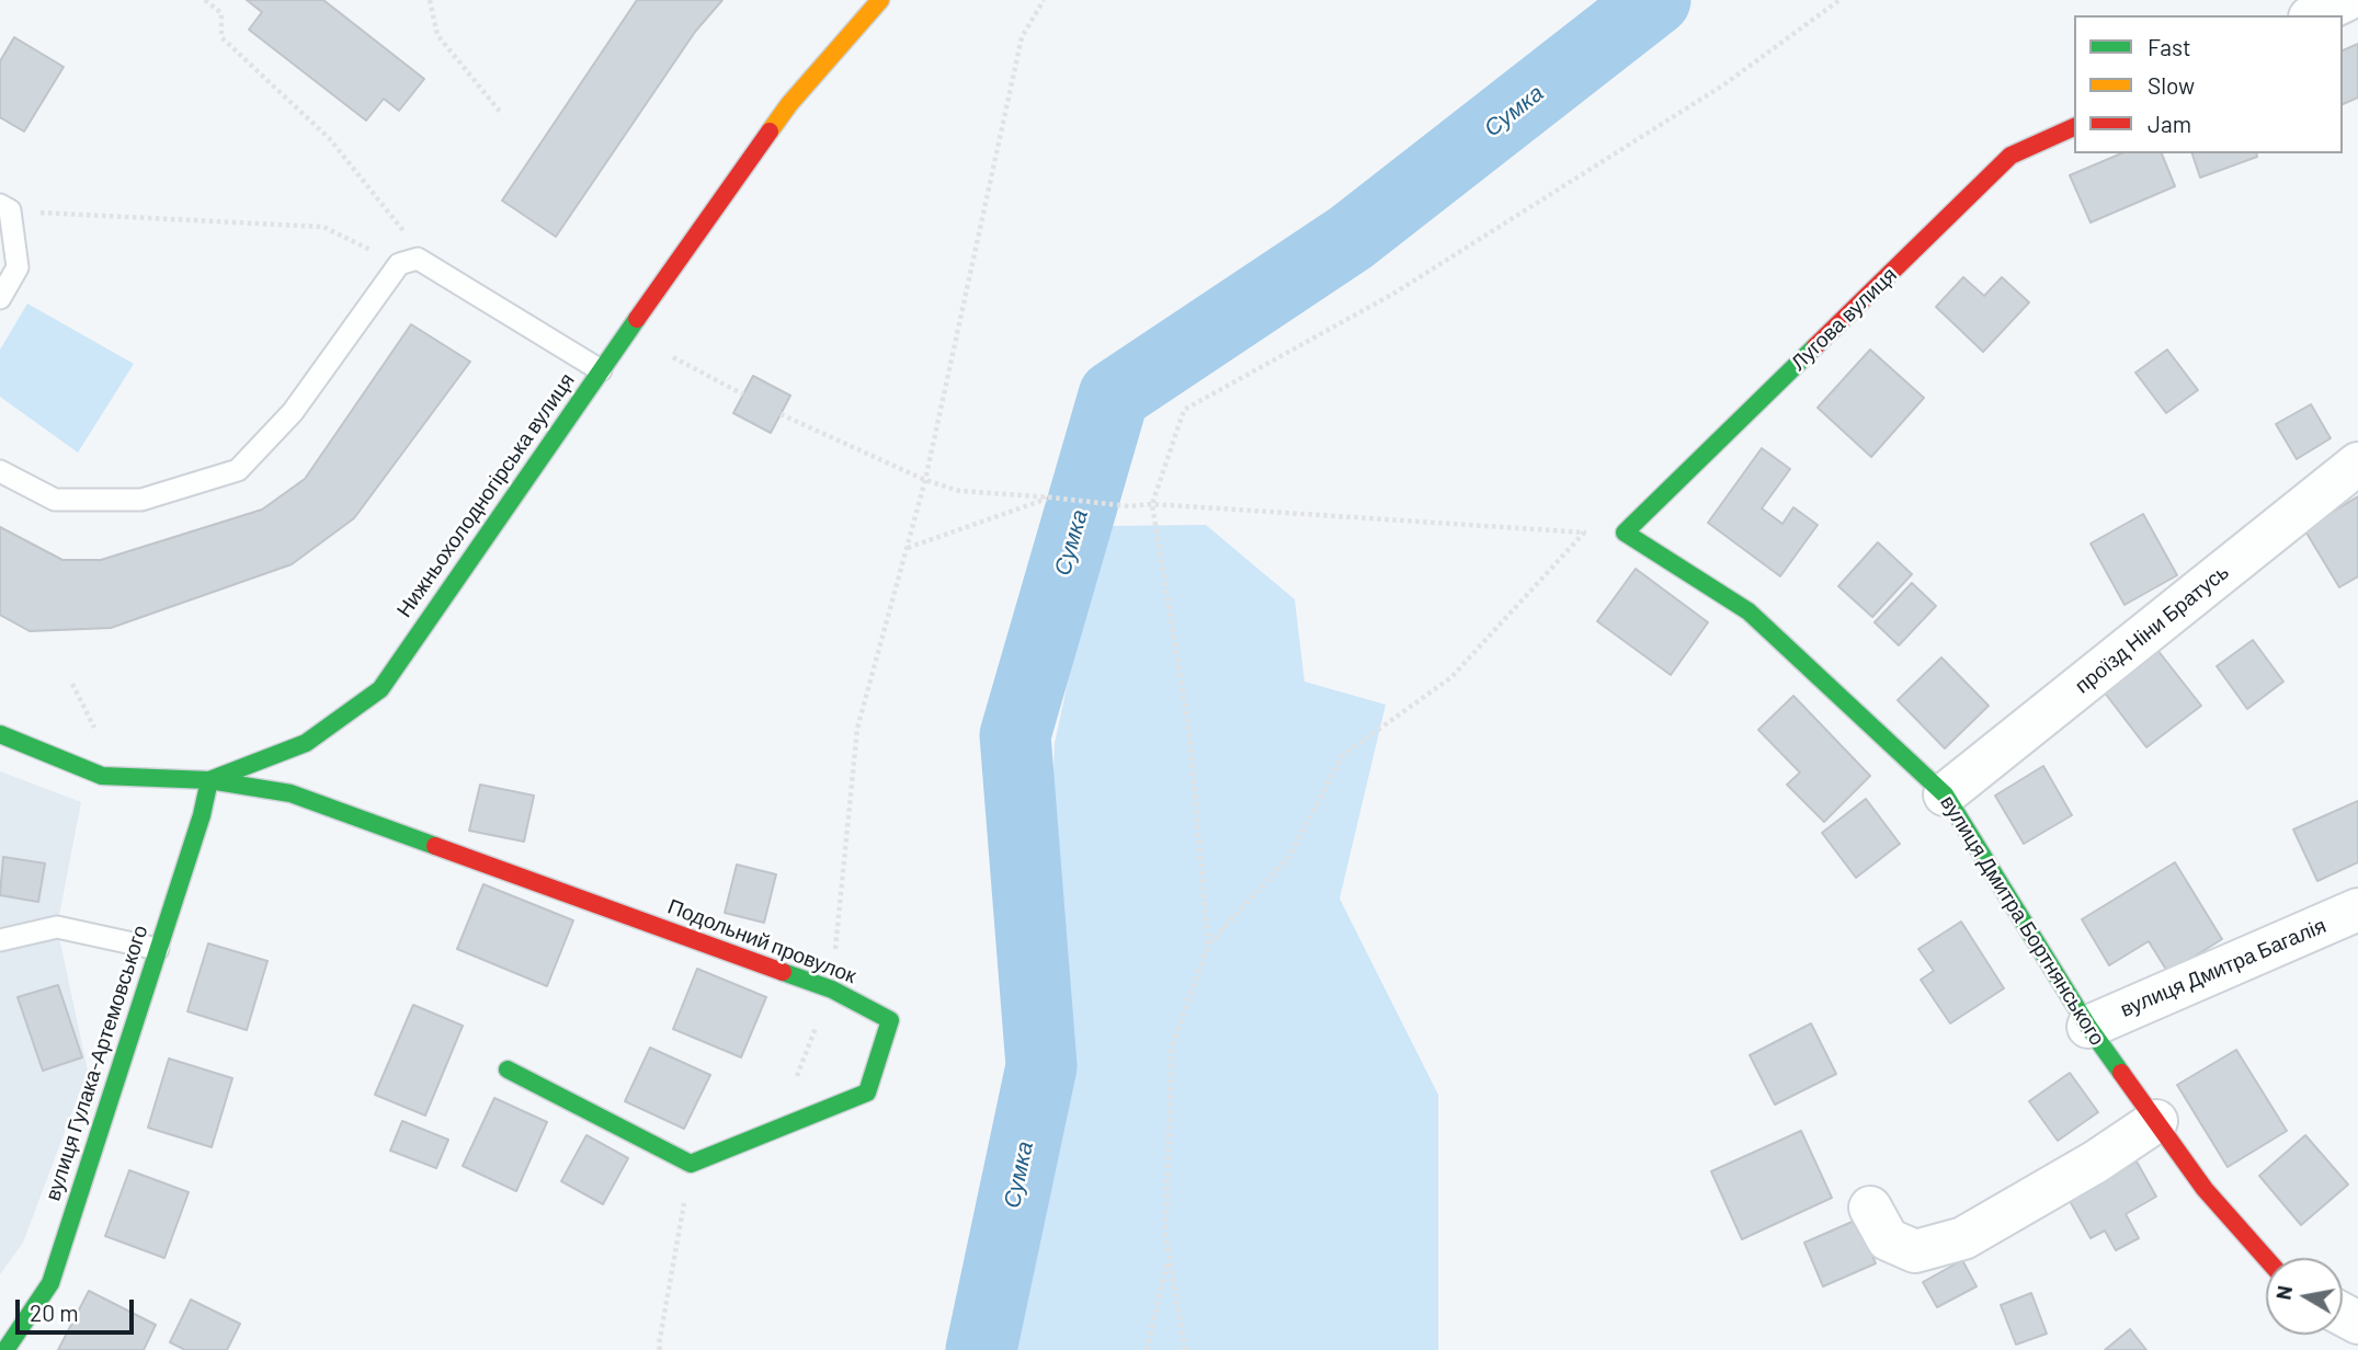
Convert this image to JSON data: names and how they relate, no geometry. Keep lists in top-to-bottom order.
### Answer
{
  "streets": {
    "street": [
      "Лугова вулиця",
      "Нижньохолодногірська вулиця",
      "проїзд Ніни Братусь",
      "вулиця Дмитра Бортнянського",
      "Подольний провулок",
      "вулиця Дмитра Багалія",
      "вулиця Гулака-Артемовського"
    ]
  },
  "crossings": [
    ["Лугова вулиця", "вулиця Дмитра Бортнянського"],
    ["Нижньохолодногірська вулиця", "Подольний провулок"],
    ["Нижньохолодногірська вулиця", "вулиця Гулака-Артемовського"],
    ["проїзд Ніни Братусь", "вулиця Дмитра Бортнянського"],
    ["вулиця Дмитра Бортнянського", "вулиця Дмитра Багалія"],
    ["Подольний провулок", "вулиця Гулака-Артемовського"]
  ],
  "water": ["Сумка"],
  "legend": ["Fast", "Slow", "Jam"],
  "scale_bar": "20 m",
  "north": "left"
}
